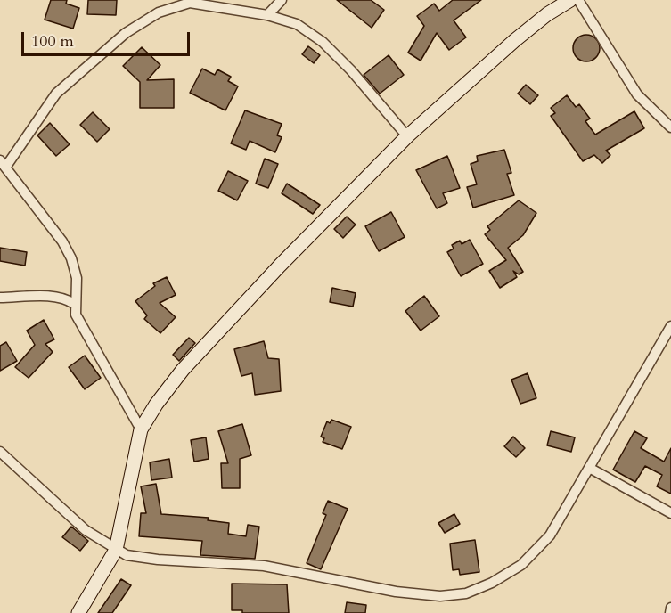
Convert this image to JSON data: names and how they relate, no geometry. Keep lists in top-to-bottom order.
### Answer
{
  "scale_bar": "100 m"
}
